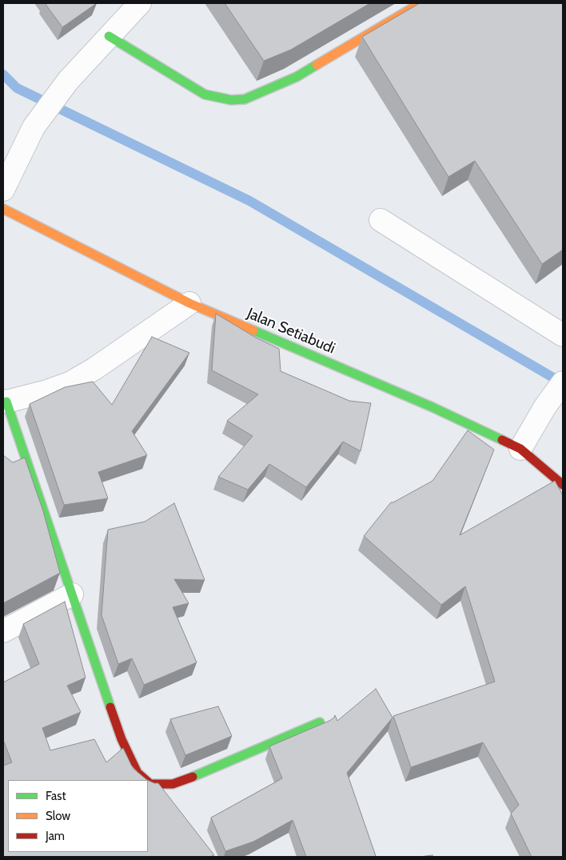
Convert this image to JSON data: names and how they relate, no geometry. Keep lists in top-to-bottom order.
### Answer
{
  "streets": {
    "street": ["Jalan Setiabudi"]
  },
  "legend": ["Fast", "Slow", "Jam"]
}
